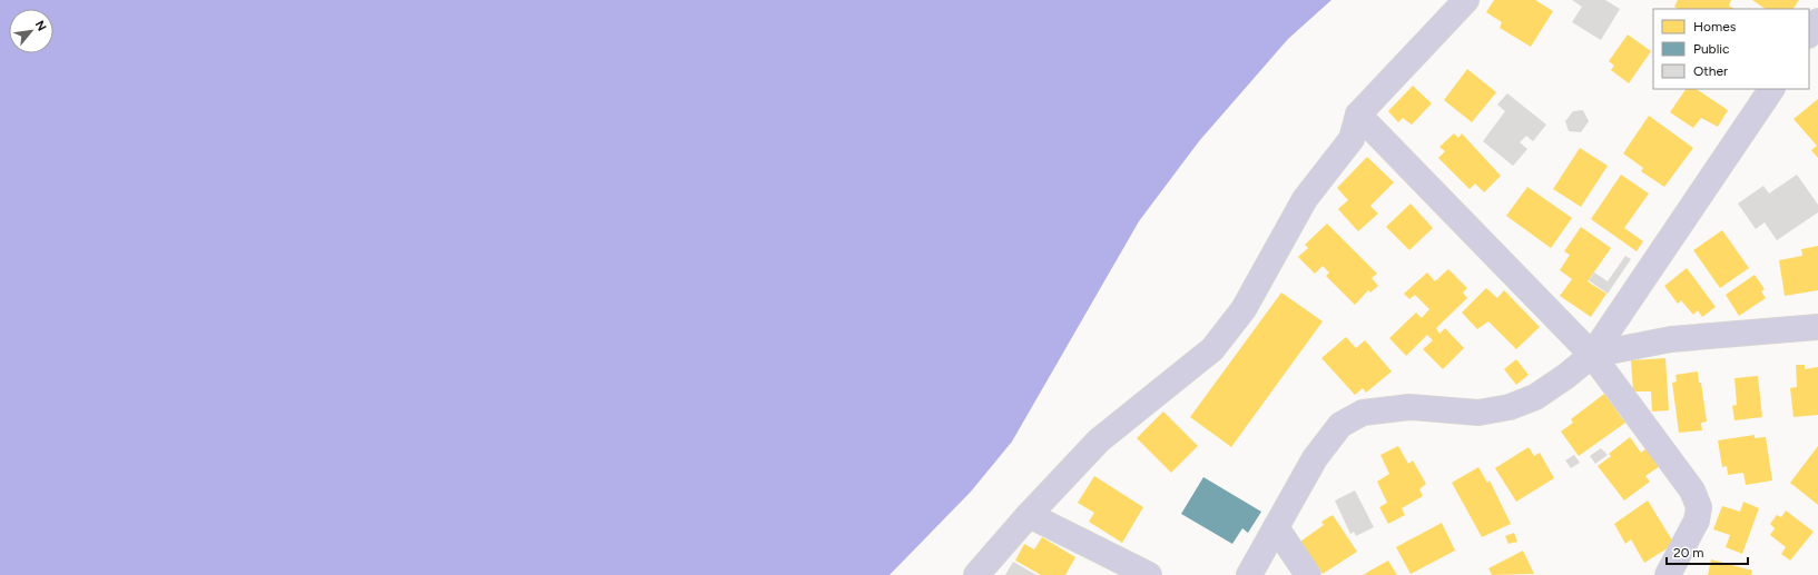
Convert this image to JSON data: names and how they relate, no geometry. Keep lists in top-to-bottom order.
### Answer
{
  "legend": ["Homes", "Public", "Other"],
  "scale_bar": "20 m",
  "north": "top right"
}
